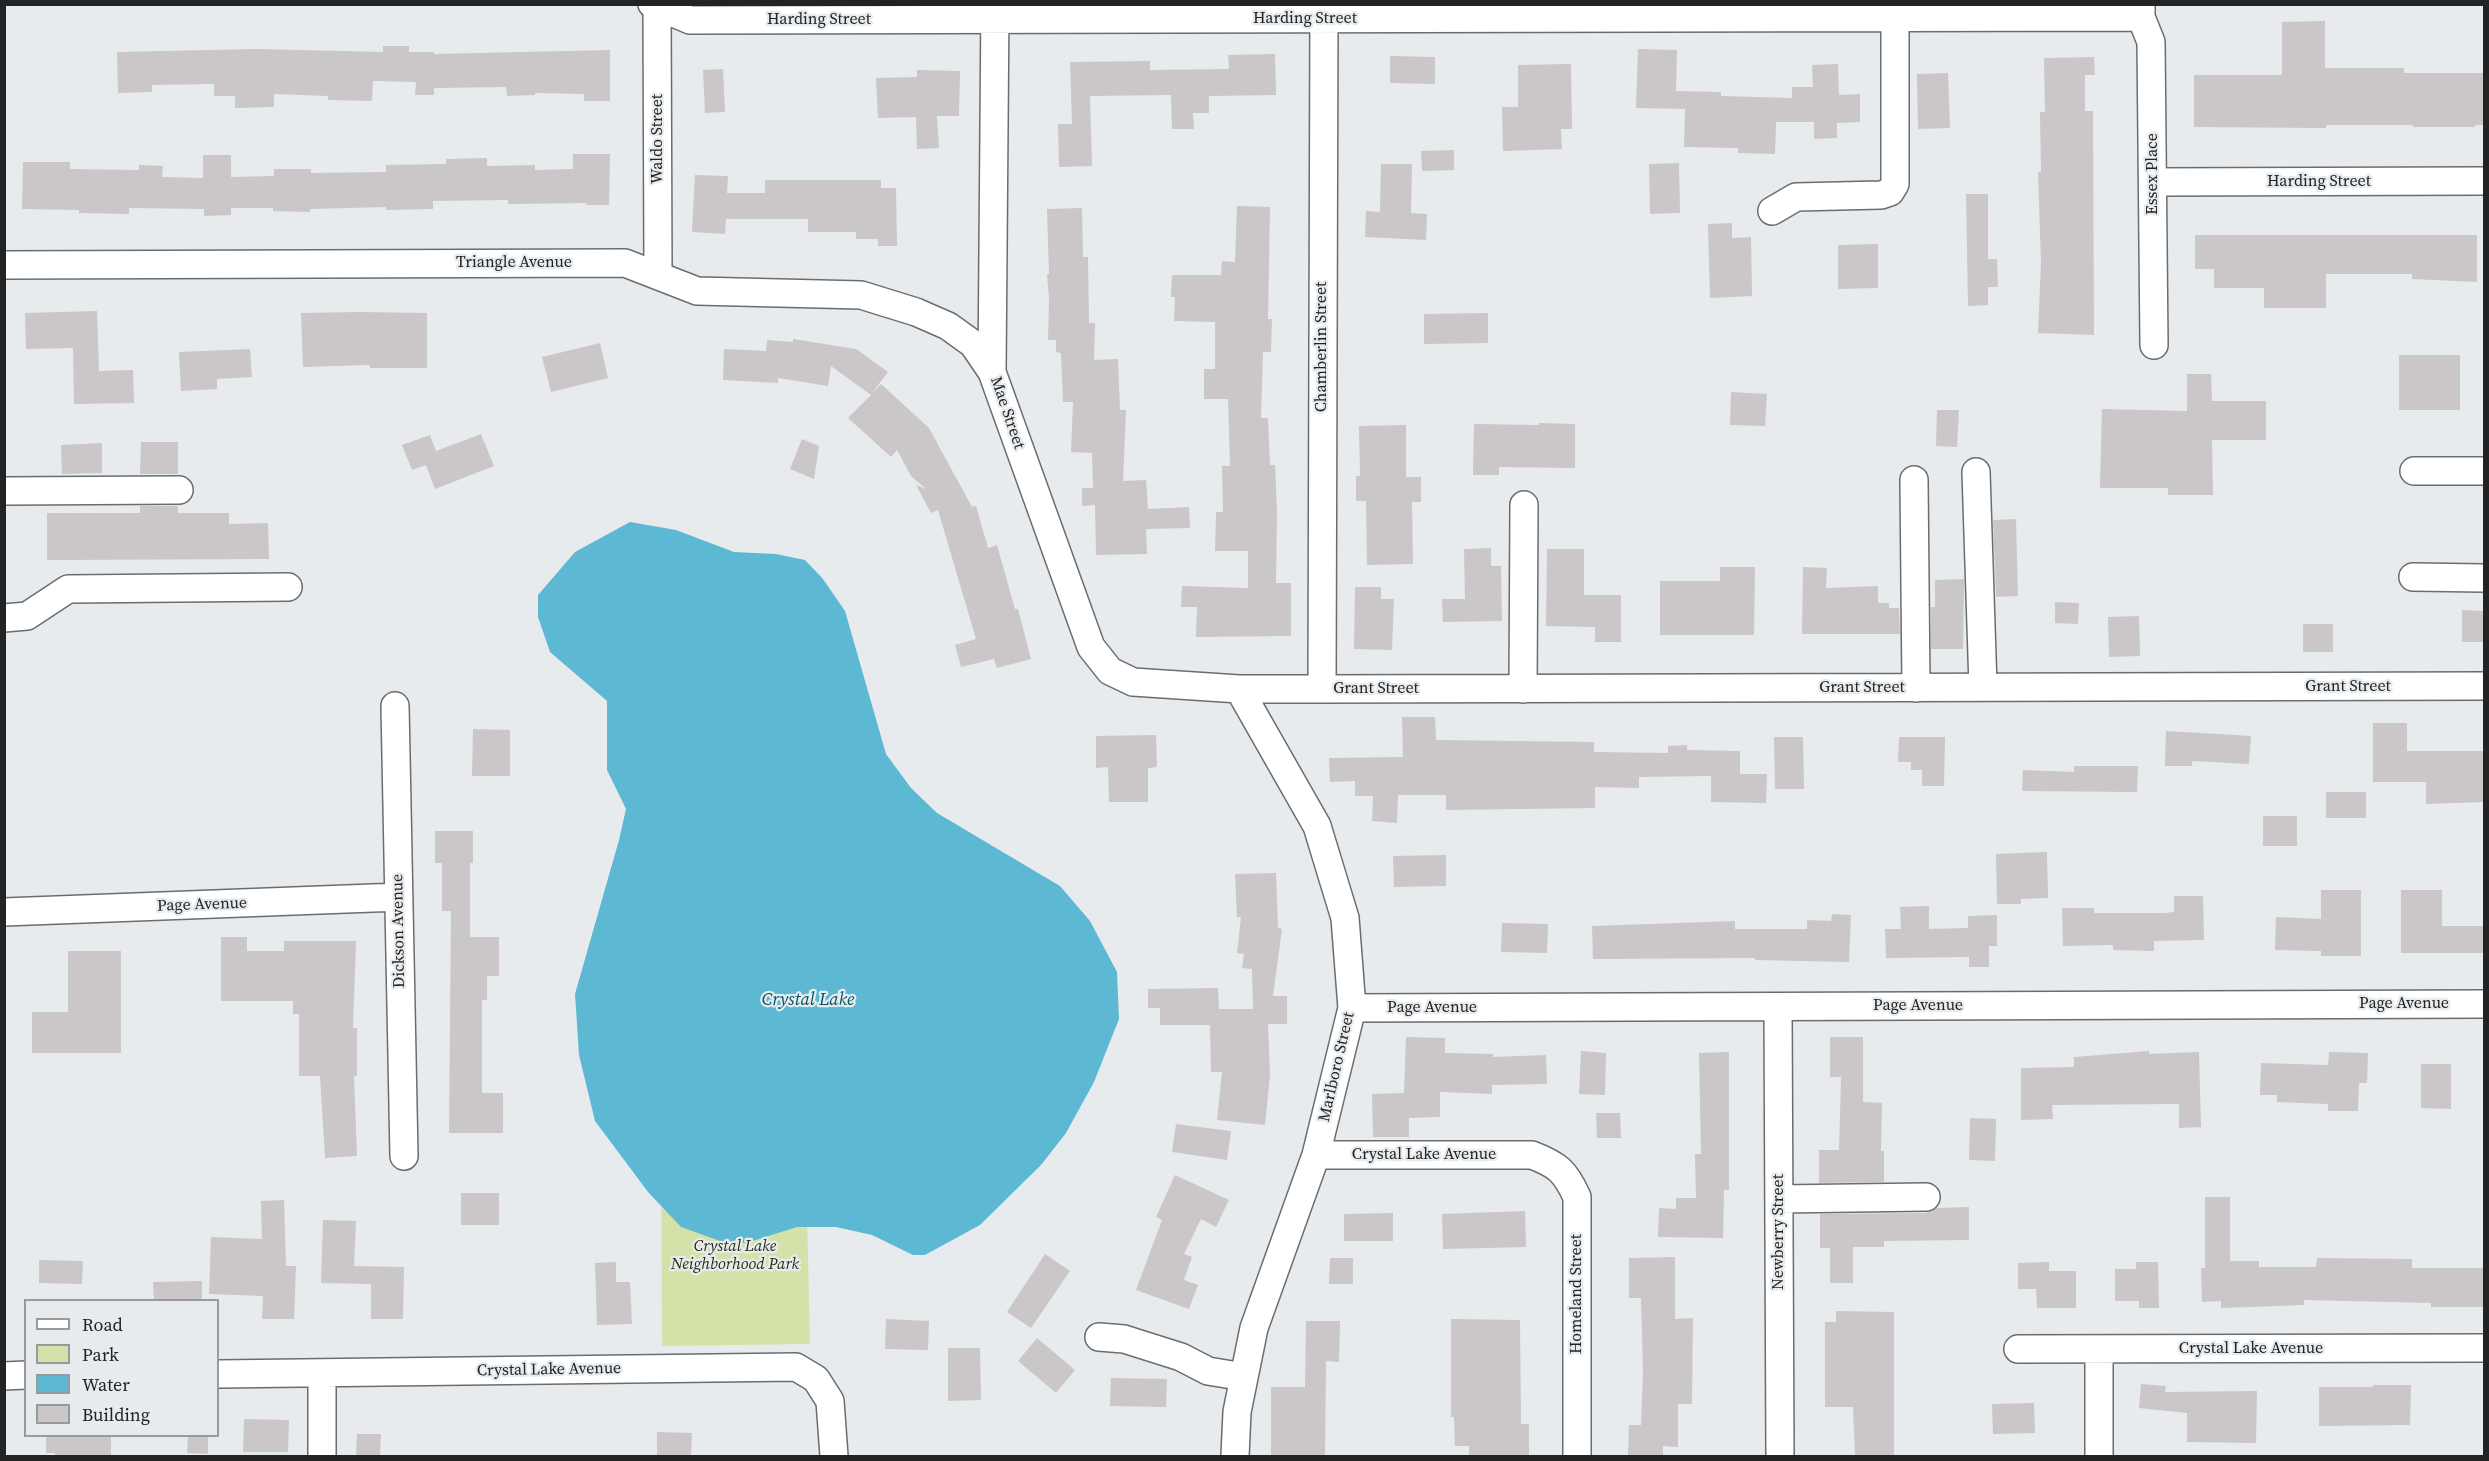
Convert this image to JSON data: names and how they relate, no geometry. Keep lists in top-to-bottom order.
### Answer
{
  "streets": {
    "street": [
      "Harding Street",
      "Waldo Street",
      "Essex Place",
      "Triangle Avenue",
      "Chamberlin Street",
      "Mae Street",
      "Grant Street",
      "Page Avenue",
      "Dickson Avenue",
      "Marlboro Street",
      "Crystal Lake Avenue",
      "Newberry Street",
      "Homeland Street"
    ]
  },
  "crossings": [
    ["Harding Street", "Waldo Street"],
    ["Harding Street", "Essex Place"],
    ["Harding Street", "Chamberlin Street"],
    ["Harding Street", "Mae Street"],
    ["Waldo Street", "Triangle Avenue"],
    ["Triangle Avenue", "Mae Street"],
    ["Chamberlin Street", "Grant Street"],
    ["Mae Street", "Grant Street"],
    ["Mae Street", "Marlboro Street"],
    ["Grant Street", "Marlboro Street"],
    ["Page Avenue", "Dickson Avenue"],
    ["Page Avenue", "Marlboro Street"],
    ["Page Avenue", "Newberry Street"],
    ["Marlboro Street", "Crystal Lake Avenue"],
    ["Crystal Lake Avenue", "Homeland Street"]
  ],
  "water": ["Crystal Lake"],
  "parks": ["Crystal Lake Neighborhood Park"],
  "legend": [
    "Road",
    "Park",
    "Water",
    "Building"
  ]
}
